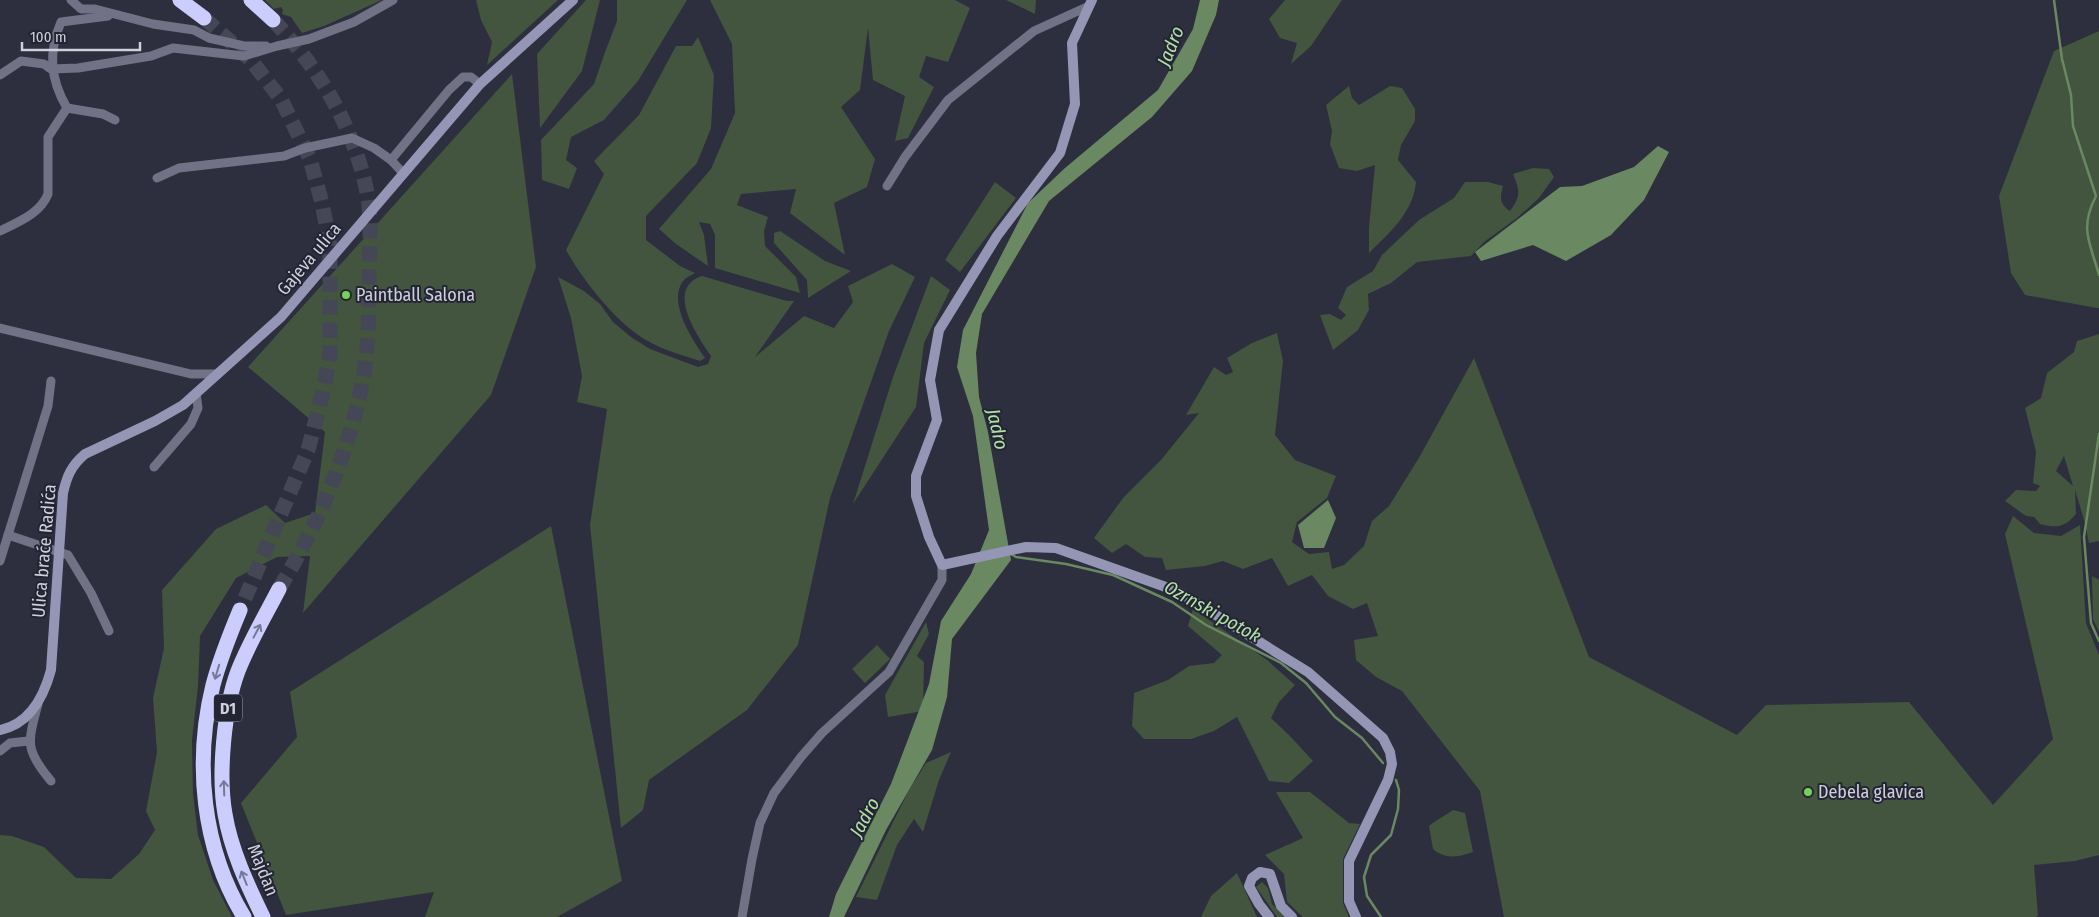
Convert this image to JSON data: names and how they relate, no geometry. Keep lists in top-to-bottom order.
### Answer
{
  "streets": {
    "highway": ["D1", "Majdan"],
    "street": ["Gajeva ulica", "Ulica braće Radića"]
  },
  "crossings": [
    ["Gajeva ulica", "Ulica braće Radića"]
  ],
  "water": ["Jadro", "Ozrnski potok"],
  "places": ["Paintball Salona", "Debela glavica"],
  "scale_bar": "100 m"
}
